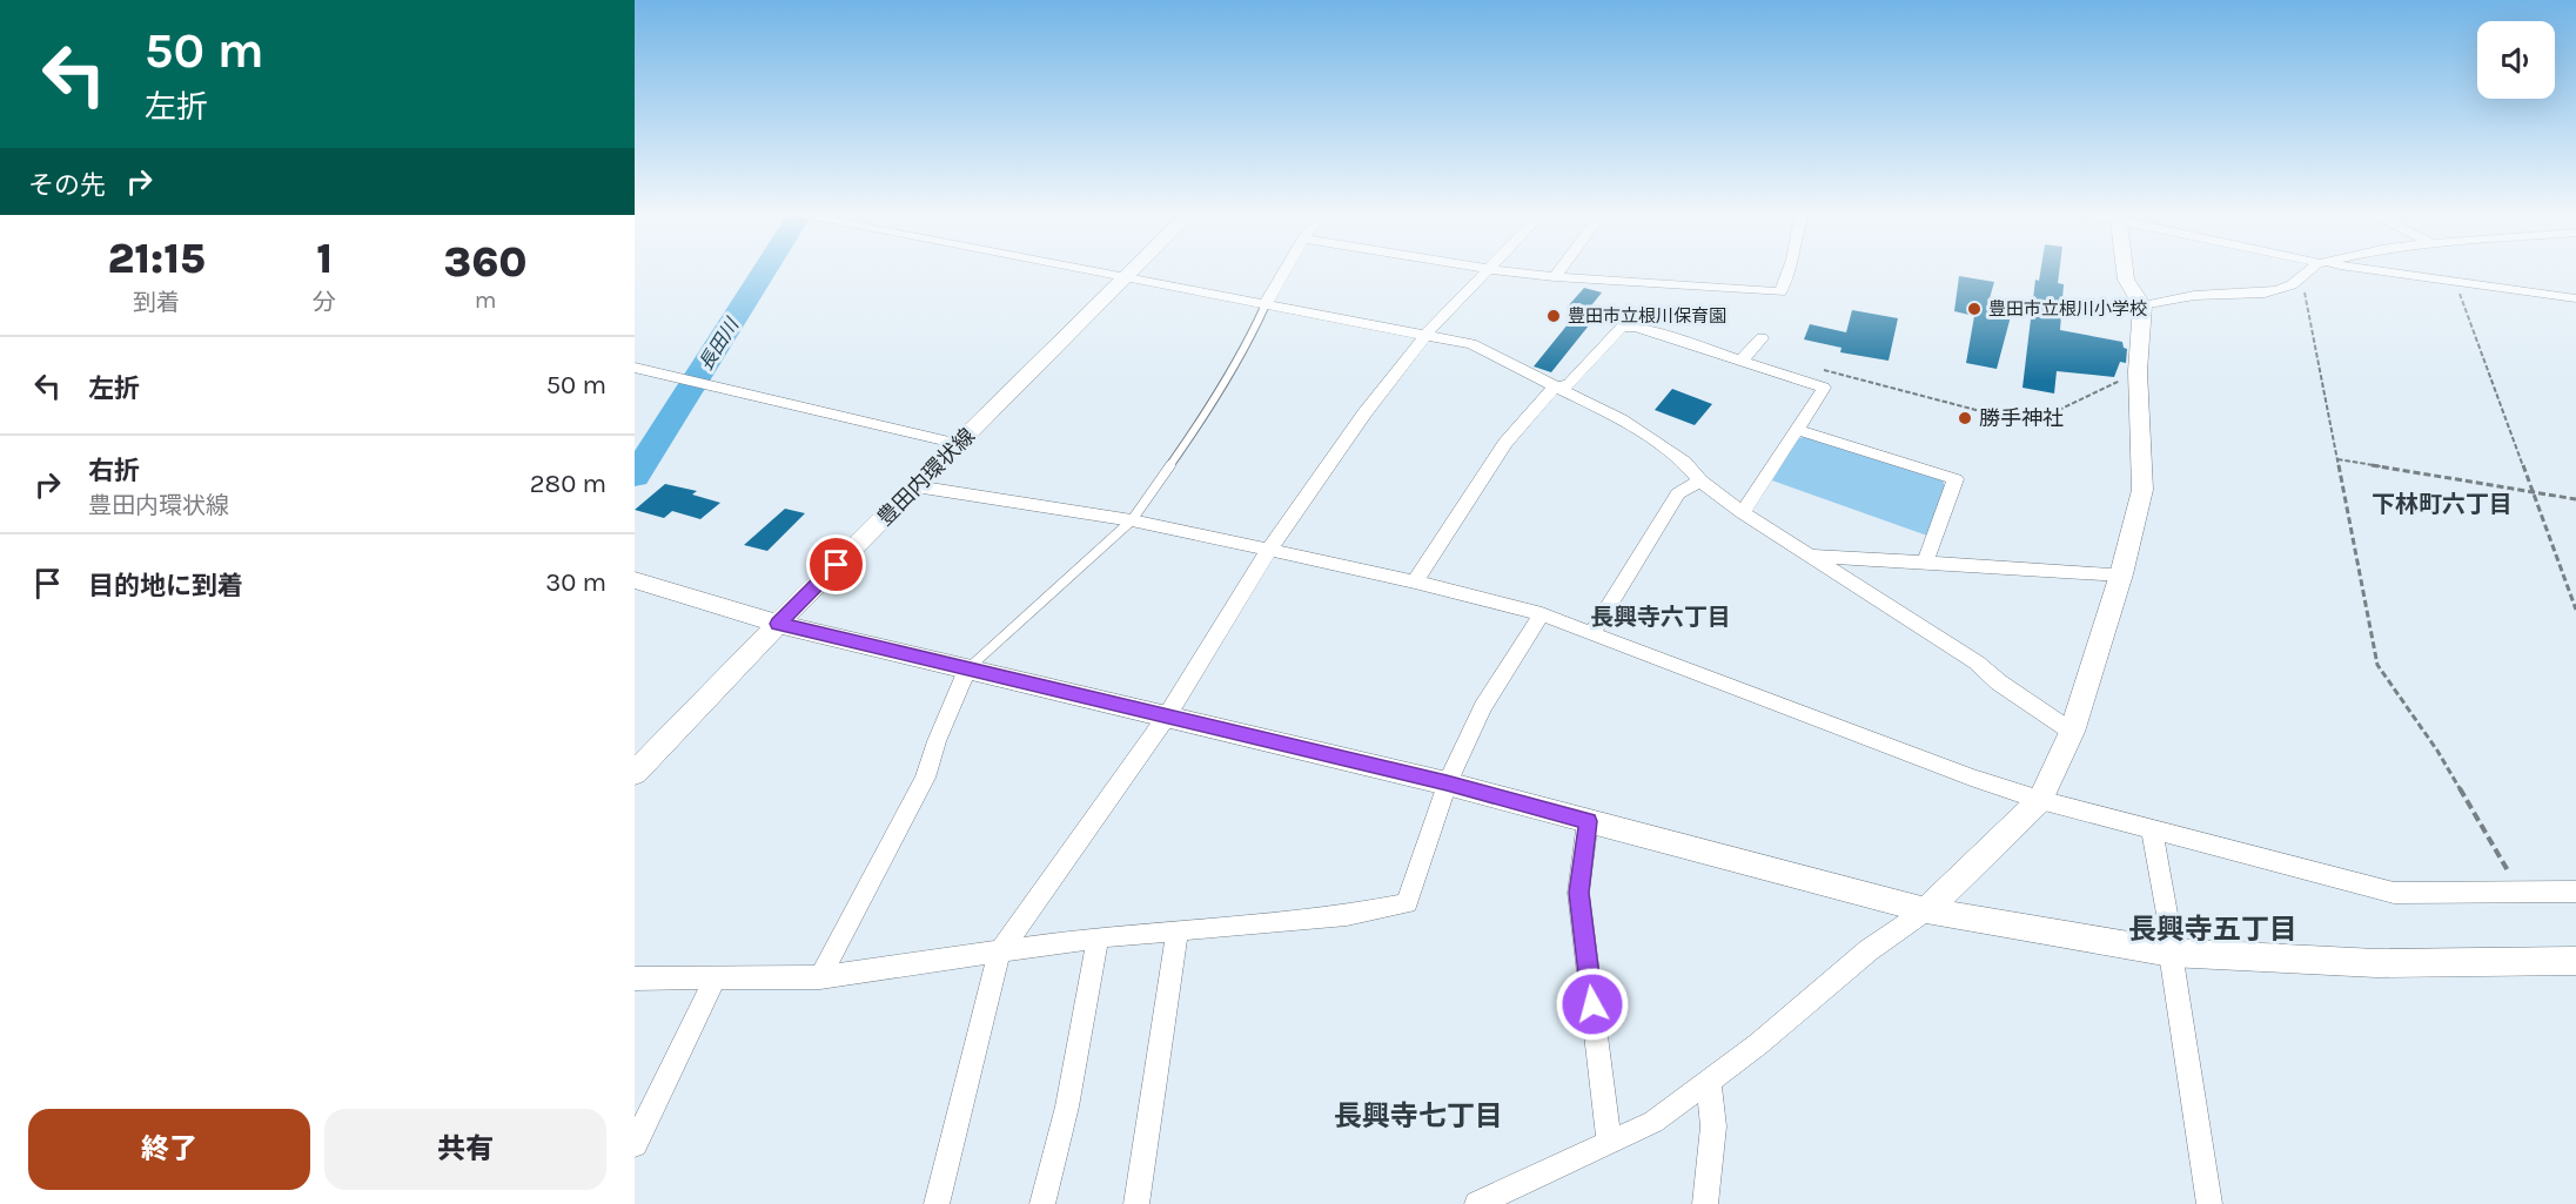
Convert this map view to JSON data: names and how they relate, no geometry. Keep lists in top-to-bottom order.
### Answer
{
  "streets": {
    "street": ["豊田内環状線"]
  },
  "districts": [
    "下林町六丁目",
    "長興寺六丁目",
    "長興寺五丁目",
    "長興寺七丁目"
  ],
  "water": ["長田川"],
  "places": ["豊田市立根川小学校", "豊田市立根川保育園", "勝手神社"],
  "page": {
    "turn": ["50 m", "左折"],
    "then": "その先",
    "eta": [
      "21:15",
      "到着",
      "1",
      "分",
      "360",
      "m"
    ],
    "list": [
      {
        "name": "左折",
        "value": "50 m"
      },
      {
        "name": "右折",
        "note": "豊田内環状線",
        "value": "280 m"
      },
      {
        "name": "目的地に到着",
        "value": "30 m"
      }
    ],
    "buttons": ["終了", "共有"]
  }
}
